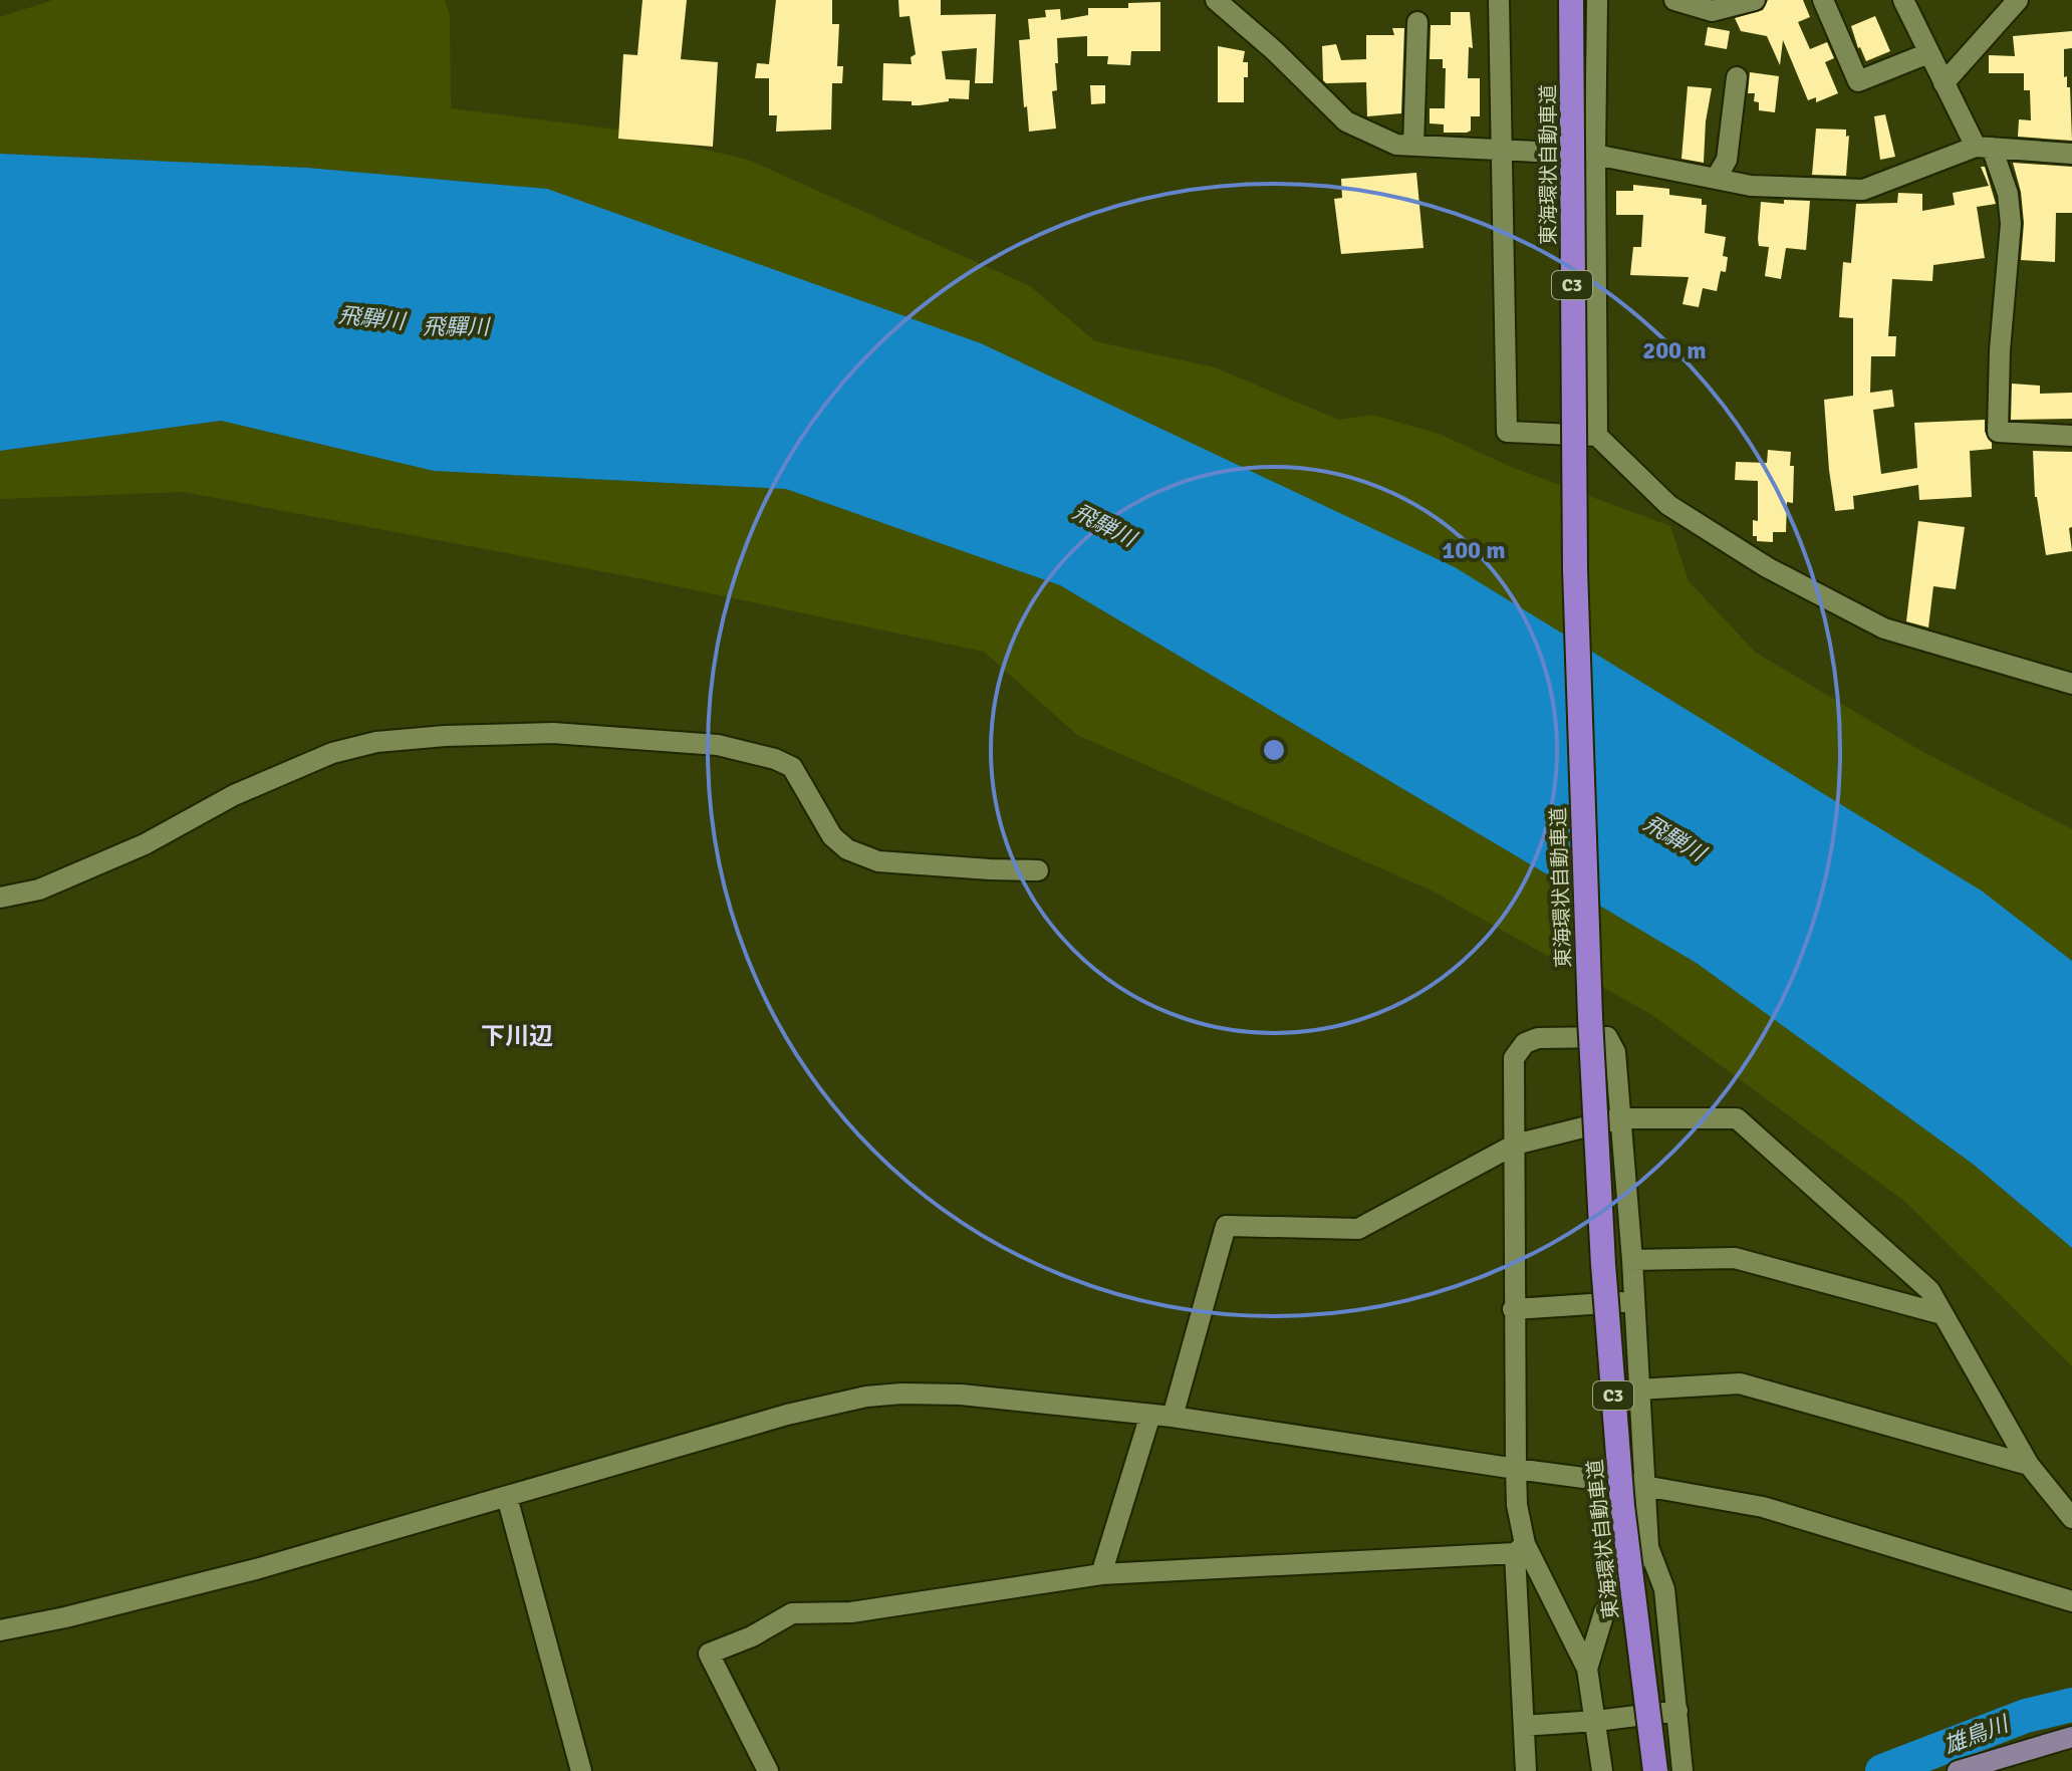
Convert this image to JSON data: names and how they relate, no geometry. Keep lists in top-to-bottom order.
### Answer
{
  "streets": {
    "highway": ["東海環状自動車道", "C3"]
  },
  "districts": ["下川辺"],
  "water": ["飛騨川", "飛驒川", "雄鳥川"],
  "rings": ["200 m", "100 m"]
}
